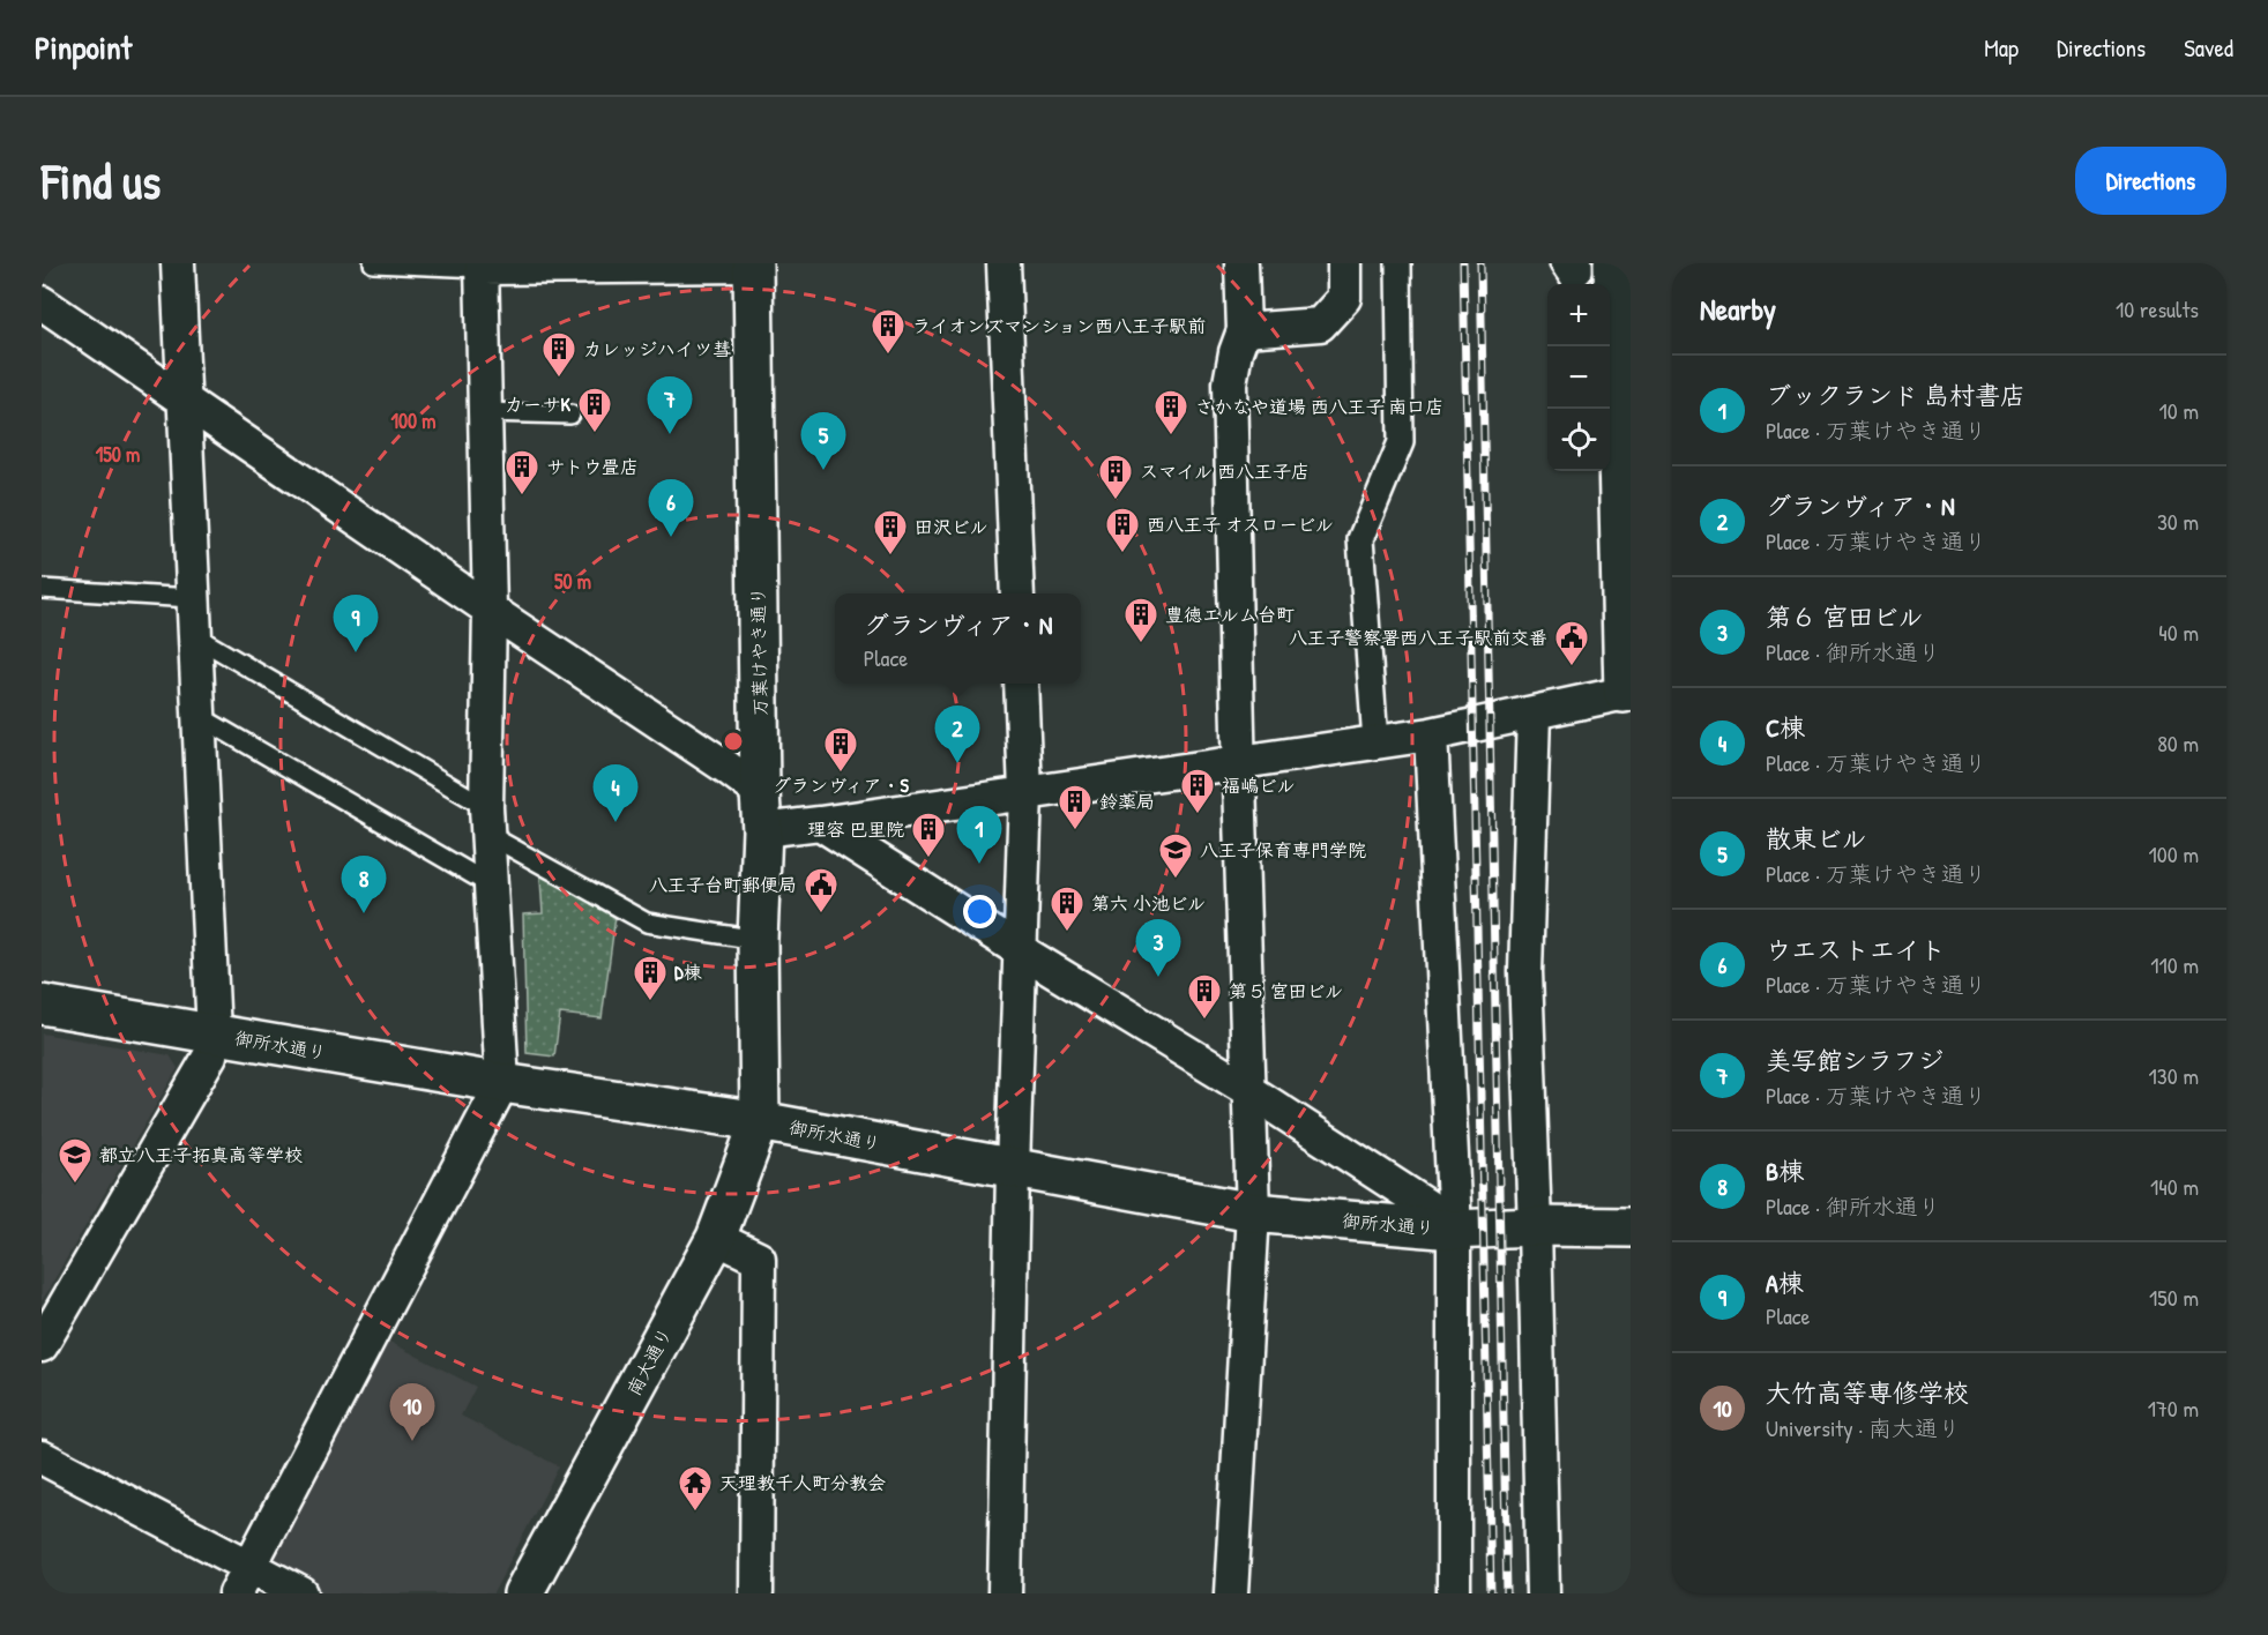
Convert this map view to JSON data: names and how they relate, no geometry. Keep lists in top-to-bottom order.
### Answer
{
  "streets": {
    "street": ["万葉けやき通り", "御所水通り", "南大通り"]
  },
  "crossings": [
    ["万葉けやき通り", "御所水通り"],
    ["万葉けやき通り", "南大通り"],
    ["御所水通り", "南大通り"]
  ],
  "places": {
    "building": [
      "ライオンズマンション西八王子駅前",
      "カレッジハイツ彗",
      "カーサK",
      "さかなや道場 西八王子 南口店",
      "サトウ畳店",
      "スマイル 西八王子店",
      "西八王子 オスロービル",
      "田沢ビル",
      "豊徳エルム台町",
      "グランヴィア・S",
      "福嶋ビル",
      "鈴薬局",
      "理容 巴里院",
      "第六 小池ビル",
      "D棟",
      "第５ 宮田ビル"
    ],
    "public building": ["八王子警察署西八王子駅前交番", "八王子台町郵便局"],
    "school or university": ["八王子保育専門学院", "都立八王子拓真高等学校"],
    "temple": ["天理教千人町分教会"]
  },
  "page": {
    "header": "Pinpoint",
    "nav": ["Map", "Directions", "Saved"],
    "buttons": "Directions",
    "title": "Find us",
    "heading": ["Nearby", "10 results"],
    "map_buttons": ["+", "−"],
    "list": [
      {
        "mark": "1",
        "name": "ブックランド 島村書店",
        "note": "Place · 万葉けやき通り",
        "value": "10 m"
      },
      {
        "mark": "2",
        "name": "グランヴィア・N",
        "note": "Place · 万葉けやき通り",
        "value": "30 m"
      },
      {
        "mark": "3",
        "name": "第６ 宮田ビル",
        "note": "Place · 御所水通り",
        "value": "40 m"
      },
      {
        "mark": "4",
        "name": "C棟",
        "note": "Place · 万葉けやき通り",
        "value": "80 m"
      },
      {
        "mark": "5",
        "name": "散東ビル",
        "note": "Place · 万葉けやき通り",
        "value": "100 m"
      },
      {
        "mark": "6",
        "name": "ウエストエイト",
        "note": "Place · 万葉けやき通り",
        "value": "110 m"
      },
      {
        "mark": "7",
        "name": "美写館シラフジ",
        "note": "Place · 万葉けやき通り",
        "value": "130 m"
      },
      {
        "mark": "8",
        "name": "B棟",
        "note": "Place · 御所水通り",
        "value": "140 m"
      },
      {
        "mark": "9",
        "name": "A棟",
        "note": "Place",
        "value": "150 m"
      },
      {
        "mark": "10",
        "name": "大竹高等専修学校",
        "note": "University · 南大通り",
        "value": "170 m"
      }
    ],
    "pins": [
      "7",
      "5",
      "6",
      "9",
      "2",
      "4",
      "1",
      "8",
      "3",
      "10"
    ],
    "popup": ["グランヴィア・N", "Place"]
  },
  "rings": ["100 m", "150 m", "50 m"]
}
